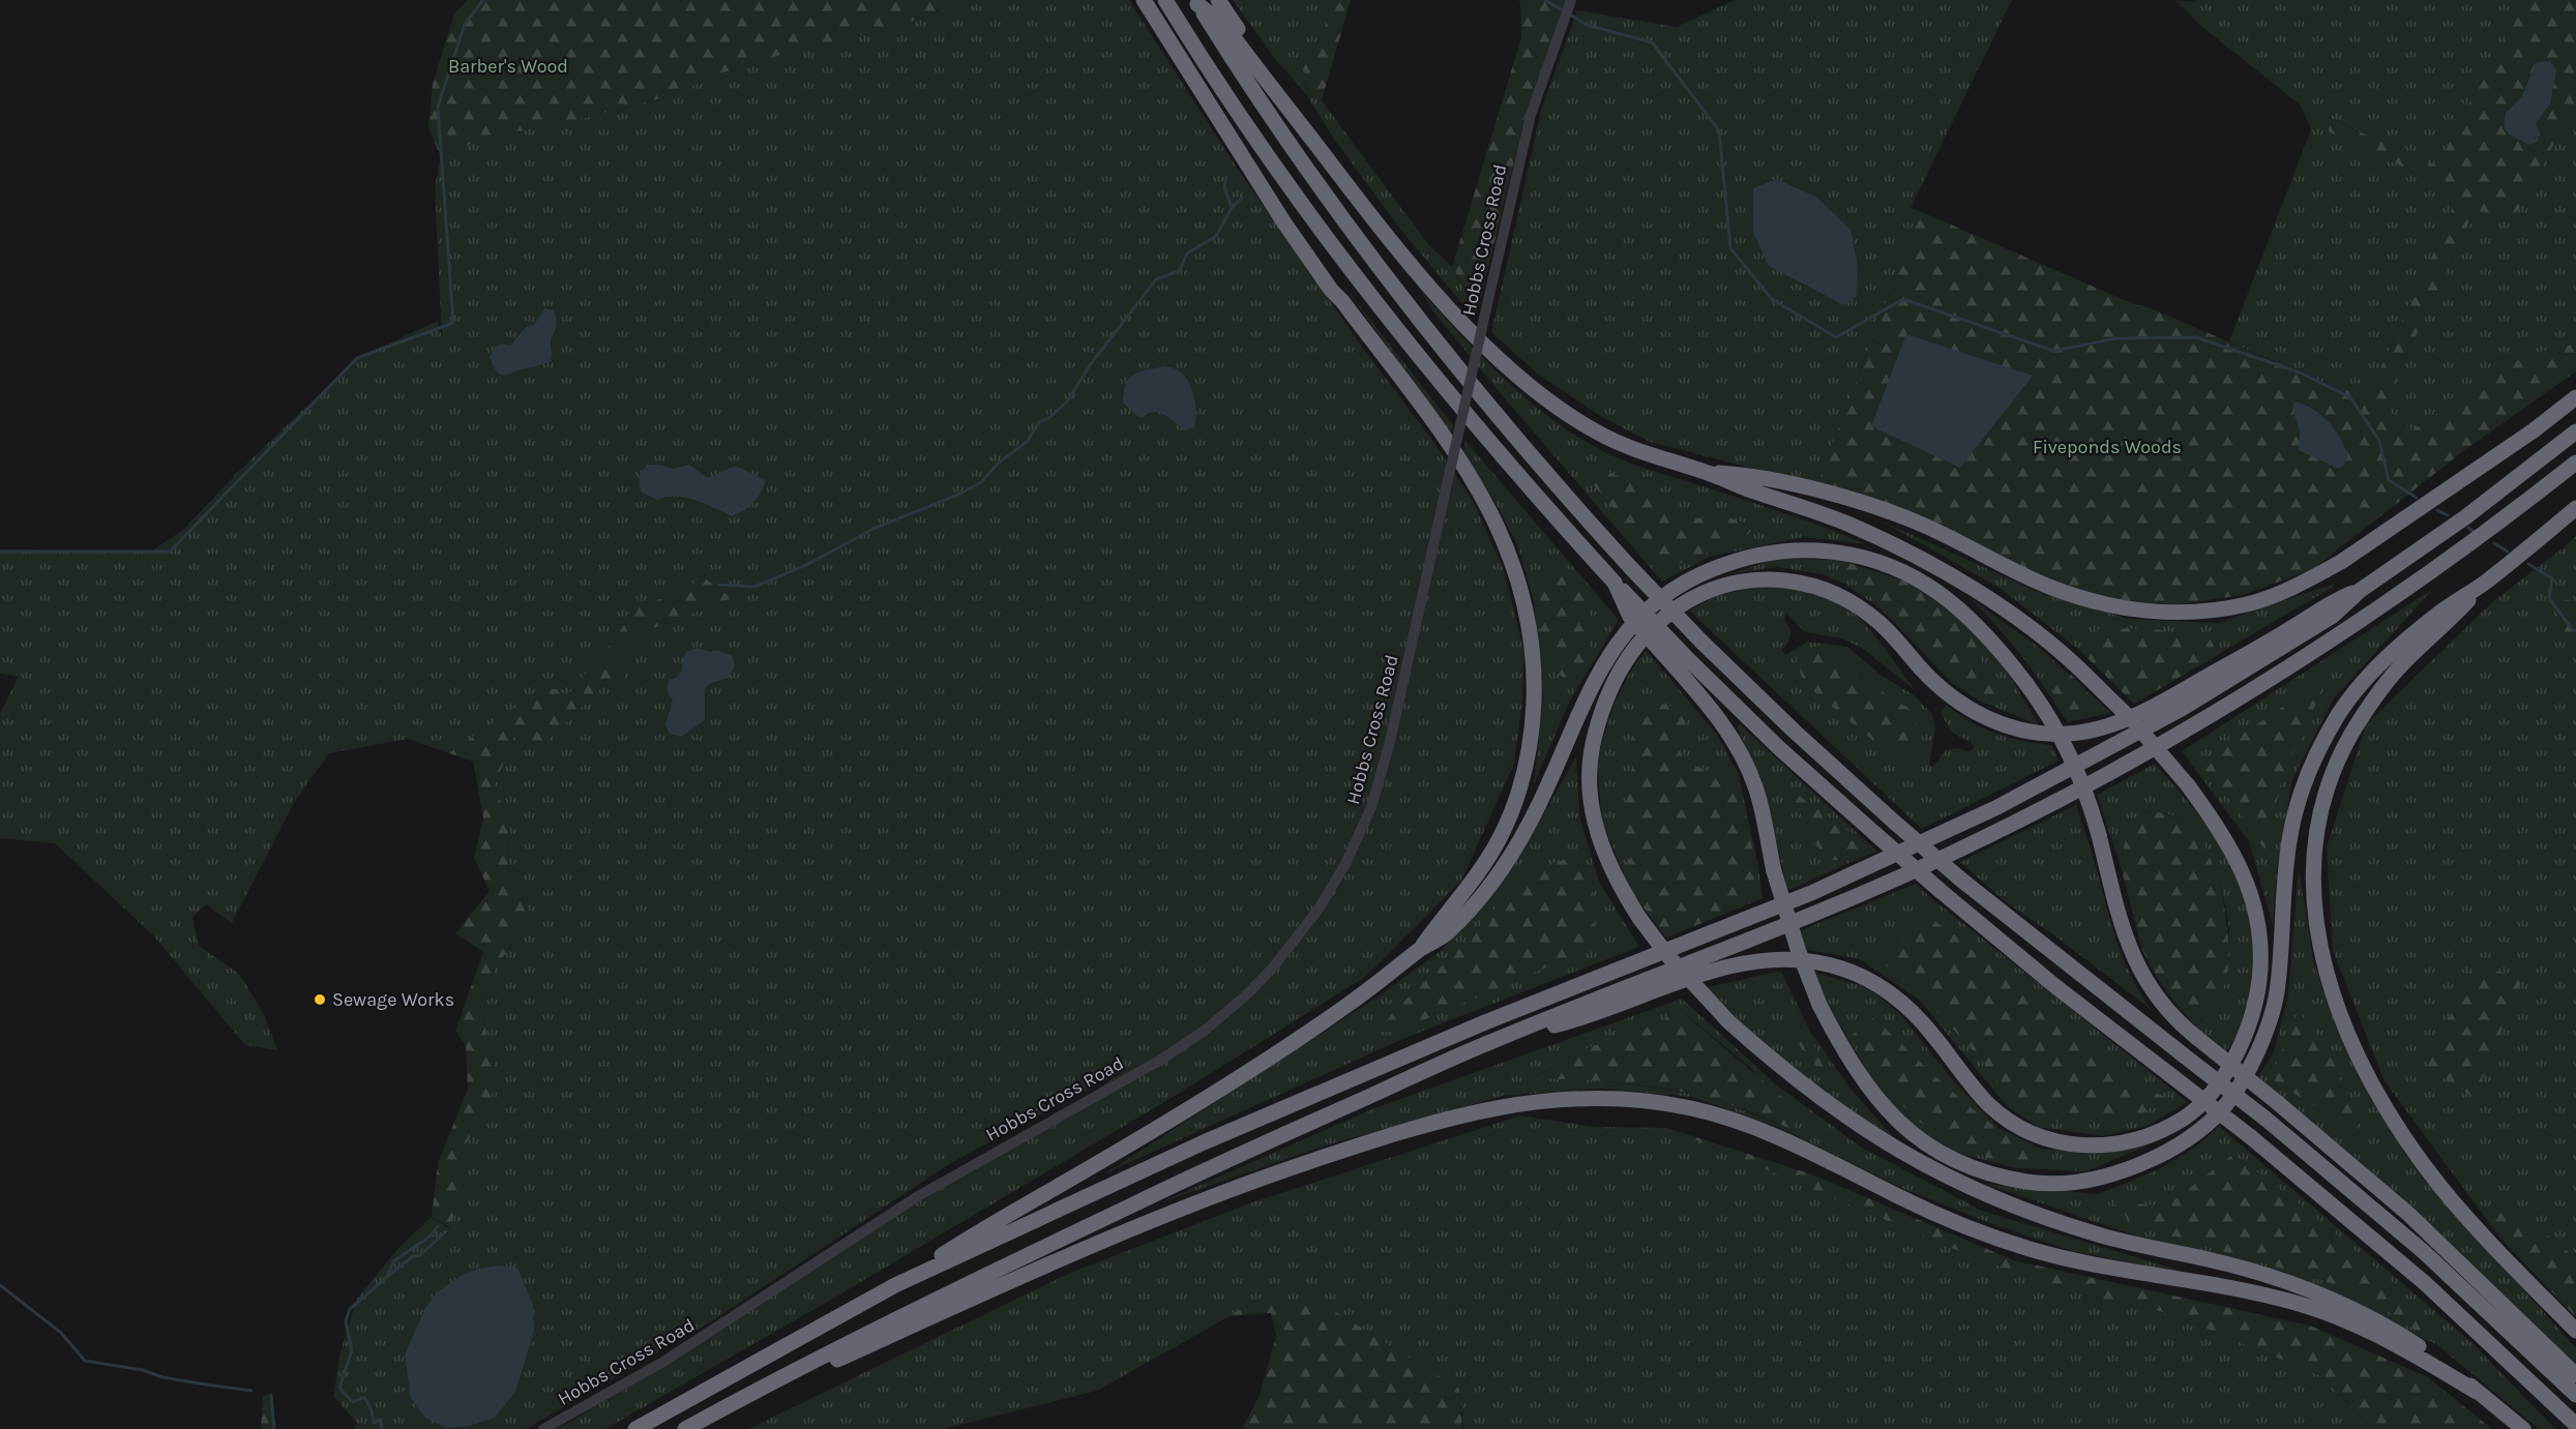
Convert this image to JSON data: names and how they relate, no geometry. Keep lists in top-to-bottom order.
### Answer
{
  "streets": {
    "street": ["Hobbs Cross Road"]
  },
  "parks": ["Barber's Wood", "Fiveponds Woods"],
  "places": ["Sewage Works"]
}
